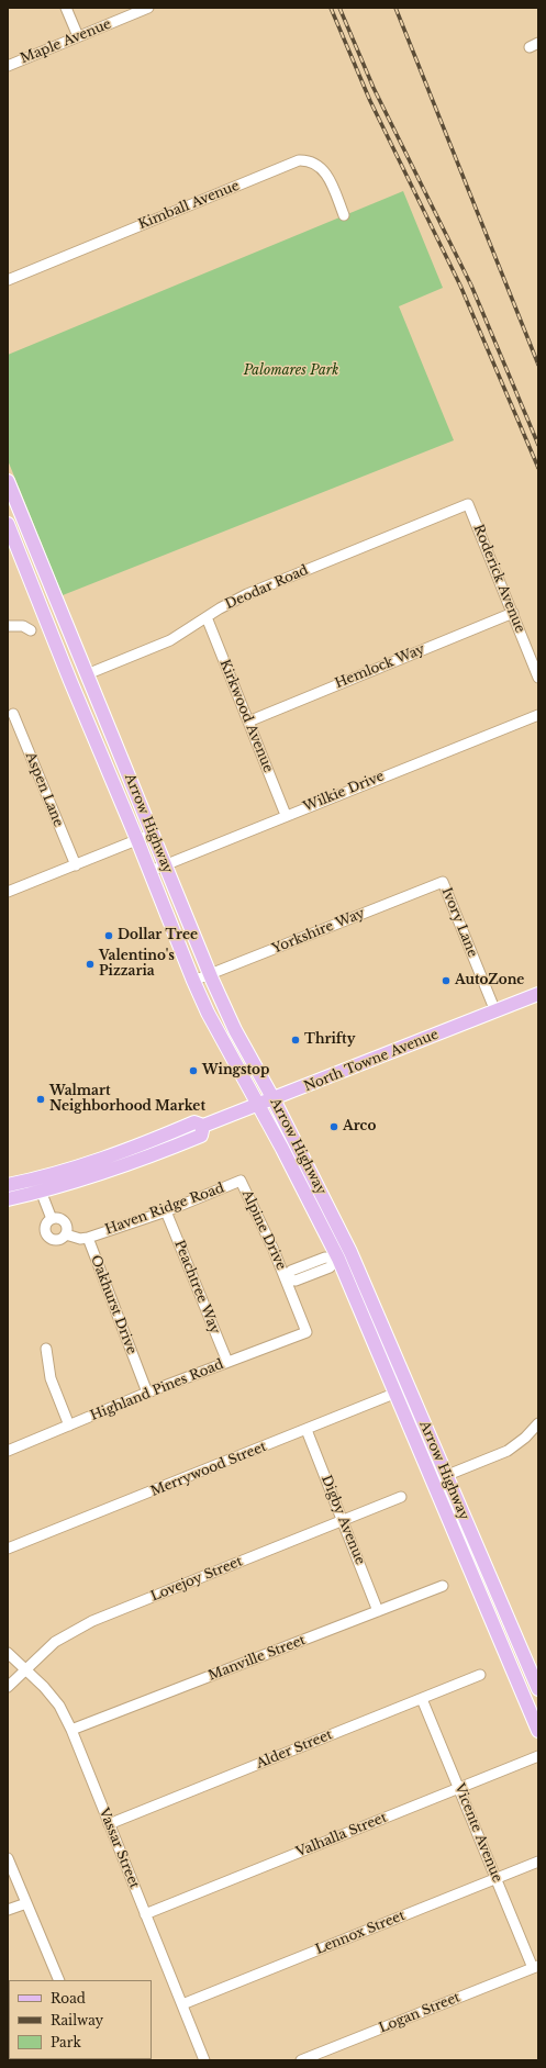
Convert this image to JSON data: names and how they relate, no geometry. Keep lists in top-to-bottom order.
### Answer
{
  "streets": {
    "main road": ["Deodar Road", "Arrow Highway", "North Towne Avenue"],
    "street": [
      "Maple Avenue",
      "Kimball Avenue",
      "Roderick Avenue",
      "Hemlock Way",
      "Kirkwood Avenue",
      "Aspen Lane",
      "Wilkie Drive",
      "Ivory Lane",
      "Yorkshire Way",
      "Haven Ridge Road",
      "Alpine Drive",
      "Peachtree Way",
      "Oakhurst Drive",
      "Highland Pines Road",
      "Merrywood Street",
      "Digby Avenue",
      "Lovejoy Street",
      "Manville Street",
      "Alder Street",
      "Vicente Avenue",
      "Valhalla Street",
      "Vassar Street",
      "Lennox Street",
      "Logan Street"
    ]
  },
  "crossings": [
    ["Roderick Avenue", "Deodar Road"],
    ["Roderick Avenue", "Hemlock Way"],
    ["Deodar Road", "Kirkwood Avenue"],
    ["Deodar Road", "Arrow Highway"],
    ["Hemlock Way", "Kirkwood Avenue"],
    ["Kirkwood Avenue", "Wilkie Drive"],
    ["Wilkie Drive", "Arrow Highway"],
    ["Arrow Highway", "Yorkshire Way"],
    ["Arrow Highway", "North Towne Avenue"],
    ["Arrow Highway", "Alpine Drive"],
    ["Arrow Highway", "Merrywood Street"],
    ["Ivory Lane", "Yorkshire Way"],
    ["Ivory Lane", "North Towne Avenue"],
    ["North Towne Avenue", "Oakhurst Drive"],
    ["Haven Ridge Road", "Alpine Drive"],
    ["Haven Ridge Road", "Peachtree Way"],
    ["Haven Ridge Road", "Oakhurst Drive"],
    ["Alpine Drive", "Highland Pines Road"],
    ["Peachtree Way", "Highland Pines Road"],
    ["Oakhurst Drive", "Highland Pines Road"],
    ["Merrywood Street", "Digby Avenue"],
    ["Digby Avenue", "Lovejoy Street"],
    ["Digby Avenue", "Manville Street"],
    ["Lovejoy Street", "Vassar Street"],
    ["Manville Street", "Vassar Street"],
    ["Alder Street", "Vicente Avenue"],
    ["Alder Street", "Vassar Street"],
    ["Vicente Avenue", "Valhalla Street"],
    ["Vicente Avenue", "Lennox Street"],
    ["Vicente Avenue", "Logan Street"],
    ["Valhalla Street", "Vassar Street"],
    ["Vassar Street", "Lennox Street"]
  ],
  "parks": ["Palomares Park"],
  "places": [
    "Dollar Tree",
    "Valentino's Pizzaria",
    "AutoZone",
    "Thrifty",
    "Wingstop",
    "Walmart Neighborhood Market",
    "Arco"
  ],
  "legend": ["Road", "Railway", "Park"]
}
